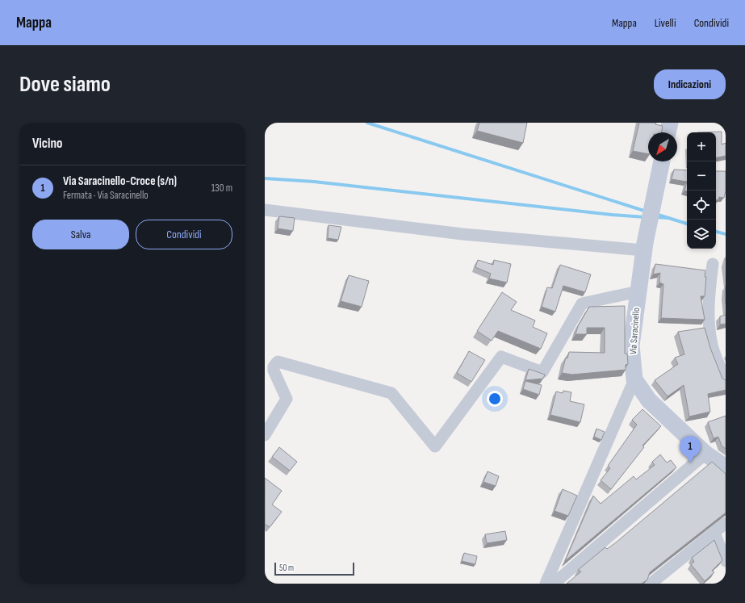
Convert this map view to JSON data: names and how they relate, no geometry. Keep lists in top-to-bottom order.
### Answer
{
  "streets": {
    "street": ["Via Saracinello"]
  },
  "scale_bar": "50 m",
  "north": "bottom left",
  "page": {
    "header": "Mappa",
    "nav": ["Mappa", "Livelli", "Condividi"],
    "buttons": [
      "Indicazioni",
      ["Salva", "Condividi"]
    ],
    "title": "Dove siamo",
    "heading": "Vicino",
    "map_buttons": ["+", "−"],
    "list": [
      {
        "mark": "1",
        "name": "Via Saracinello-Croce (s/n)",
        "note": "Fermata · Via Saracinello",
        "value": "130 m"
      }
    ],
    "pins": "1",
    "scale": "50 m"
  }
}
